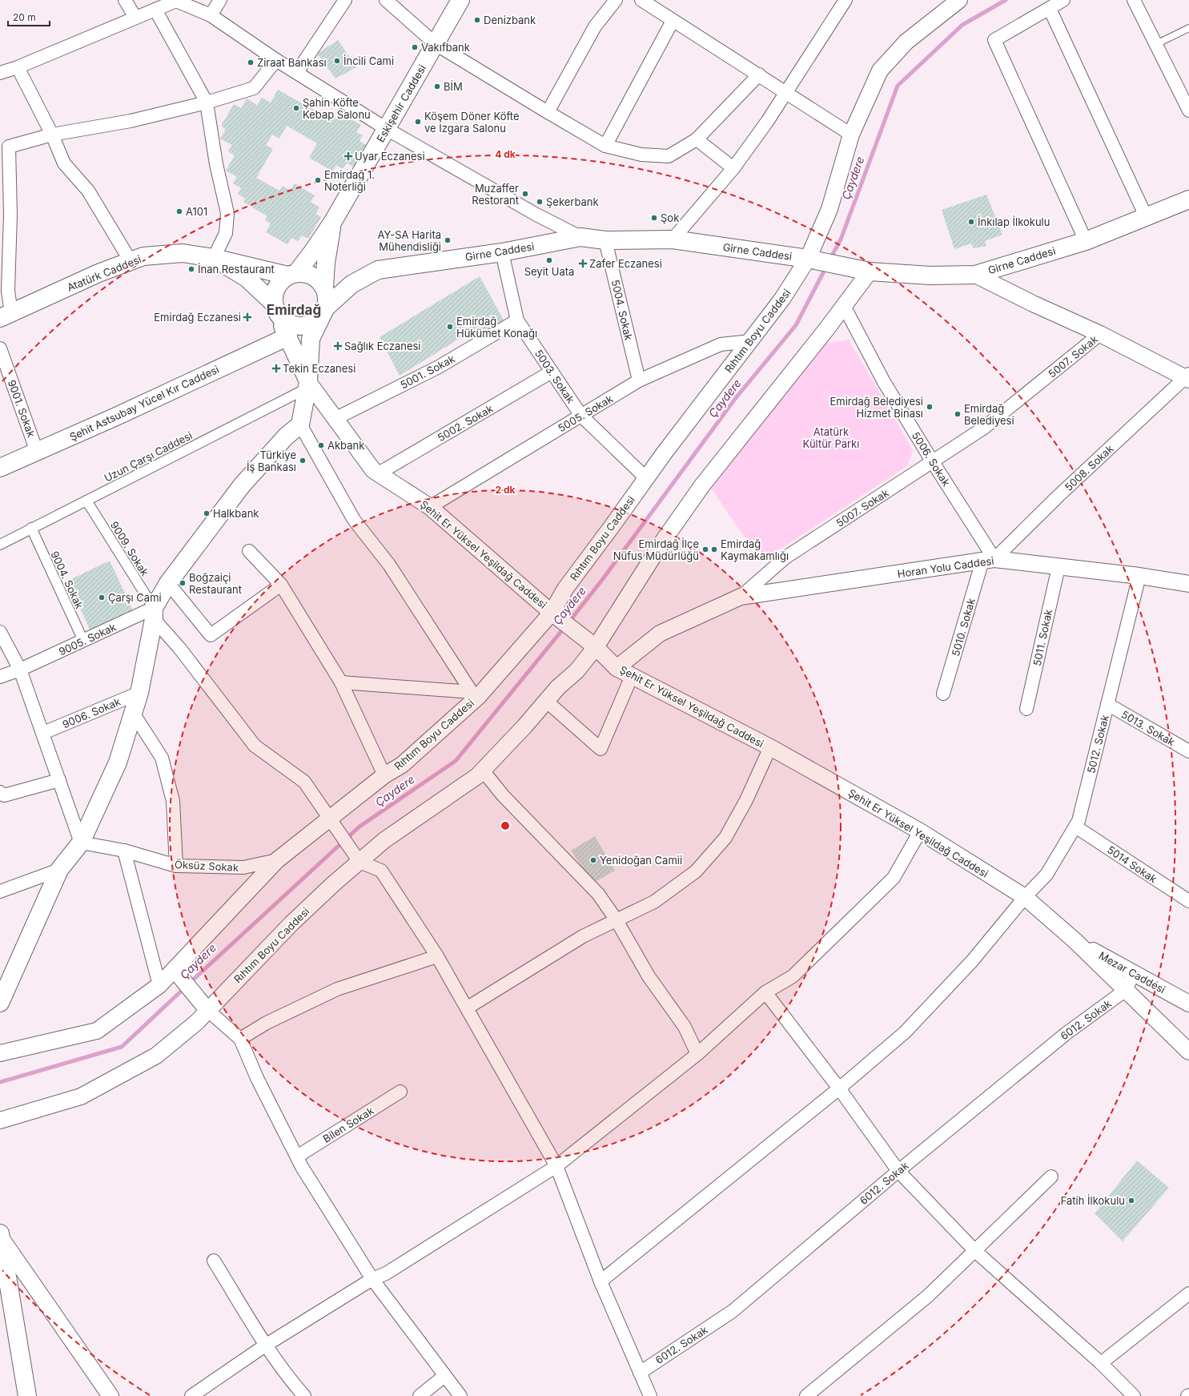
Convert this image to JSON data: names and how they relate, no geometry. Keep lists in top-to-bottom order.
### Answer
{
  "streets": {
    "main road": [
      "Eskişehir Caddesi",
      "Girne Caddesi",
      "Atatürk Caddesi",
      "Şehit Astsubay Yücel Kır Caddesi"
    ],
    "street": [
      "5004. Sokak",
      "Rıhtım Boyu Caddesi",
      "5007. Sokak",
      "5001. Sokak",
      "5003. Sokak",
      "9001. Sokak",
      "5005. Sokak",
      "5002. Sokak",
      "Uzun Çarşı Caddesi",
      "5006. Sokak",
      "5008. Sokak",
      "9009. Sokak",
      "Şehit Er Yüksel Yeşildağ Caddesi",
      "Horan Yolu Caddesi",
      "9004. Sokak",
      "5010. Sokak",
      "5011. Sokak",
      "9005. Sokak",
      "9006. Sokak",
      "5013. Sokak",
      "5012. Sokak",
      "5014 Sokak",
      "Öksüz Sokak",
      "Mezar Caddesi",
      "6012. Sokak",
      "Bilen Sokak"
    ]
  },
  "crossings": [
    ["Eskişehir Caddesi", "Girne Caddesi"],
    ["Eskişehir Caddesi", "Atatürk Caddesi"],
    ["Girne Caddesi", "Atatürk Caddesi"],
    ["Girne Caddesi", "5004. Sokak"],
    ["Girne Caddesi", "Rıhtım Boyu Caddesi"],
    ["Girne Caddesi", "5003. Sokak"],
    ["5004. Sokak", "5005. Sokak"],
    ["Rıhtım Boyu Caddesi", "5003. Sokak"],
    ["Rıhtım Boyu Caddesi", "5005. Sokak"],
    ["Rıhtım Boyu Caddesi", "5006. Sokak"],
    ["Rıhtım Boyu Caddesi", "Şehit Er Yüksel Yeşildağ Caddesi"],
    ["Rıhtım Boyu Caddesi", "Öksüz Sokak"],
    ["5007. Sokak", "5006. Sokak"],
    ["5007. Sokak", "Şehit Er Yüksel Yeşildağ Caddesi"],
    ["5007. Sokak", "Horan Yolu Caddesi"],
    ["5001. Sokak", "5003. Sokak"],
    ["5001. Sokak", "Şehit Er Yüksel Yeşildağ Caddesi"],
    ["5003. Sokak", "5005. Sokak"],
    ["5003. Sokak", "5002. Sokak"],
    ["Şehit Astsubay Yücel Kır Caddesi", "9001. Sokak"],
    ["5005. Sokak", "Şehit Er Yüksel Yeşildağ Caddesi"],
    ["5002. Sokak", "Şehit Er Yüksel Yeşildağ Caddesi"],
    ["Uzun Çarşı Caddesi", "9009. Sokak"],
    ["Uzun Çarşı Caddesi", "Şehit Er Yüksel Yeşildağ Caddesi"],
    ["Uzun Çarşı Caddesi", "9004. Sokak"],
    ["5006. Sokak", "5008. Sokak"],
    ["5006. Sokak", "Horan Yolu Caddesi"],
    ["5006. Sokak", "5010. Sokak"],
    ["5008. Sokak", "Horan Yolu Caddesi"],
    ["5008. Sokak", "5010. Sokak"],
    ["9009. Sokak", "9005. Sokak"],
    ["Şehit Er Yüksel Yeşildağ Caddesi", "5012. Sokak"],
    ["Şehit Er Yüksel Yeşildağ Caddesi", "Mezar Caddesi"],
    ["Horan Yolu Caddesi", "5010. Sokak"],
    ["Horan Yolu Caddesi", "5011. Sokak"],
    ["Horan Yolu Caddesi", "5012. Sokak"],
    ["9004. Sokak", "9005. Sokak"],
    ["5013. Sokak", "5012. Sokak"],
    ["5012. Sokak", "5014 Sokak"]
  ],
  "districts": ["Emirdağ"],
  "water": ["Çaydere"],
  "parks": ["Atatürk Kültür Parkı"],
  "places": {
    "other": [
      "Denizbank",
      "Vakıfbank",
      "İncili Cami",
      "Ziraat Bankası",
      "BİM",
      "Şahin Köfte Kebap Salonu",
      "Köşem Döner Köfte ve Izgara Salonu",
      "Emirdağ 1. Noterliği",
      "Muzaffer Restorant",
      "Şekerbank",
      "A101",
      "Şok",
      "İnkılap İlkokulu",
      "AY-SA Harita Mühendisliği",
      "Seyit Uata",
      "İnan Restaurant",
      "Emirdağ Hükümet Konağı",
      "Emirdağ Belediyesi Hizmet Binası",
      "Emirdağ Belediyesi",
      "Akbank",
      "Türkiye İş Bankası",
      "Halkbank",
      "Emirdağ İlçe Nüfus Müdürlüğü",
      "Emirdağ Kaymakamlığı",
      "Boğzaiçi Restaurant",
      "Çarşı Cami",
      "Yenidoğan Camii",
      "Fatih İlkokulu"
    ],
    "health": [
      "Uyar Eczanesi",
      "Zafer Eczanesi",
      "Emirdağ Eczanesi",
      "Sağlık Eczanesi",
      "Tekin Eczanesi"
    ]
  },
  "scale_bar": "20 m",
  "rings": ["4 dk", "2 dk"]
}
